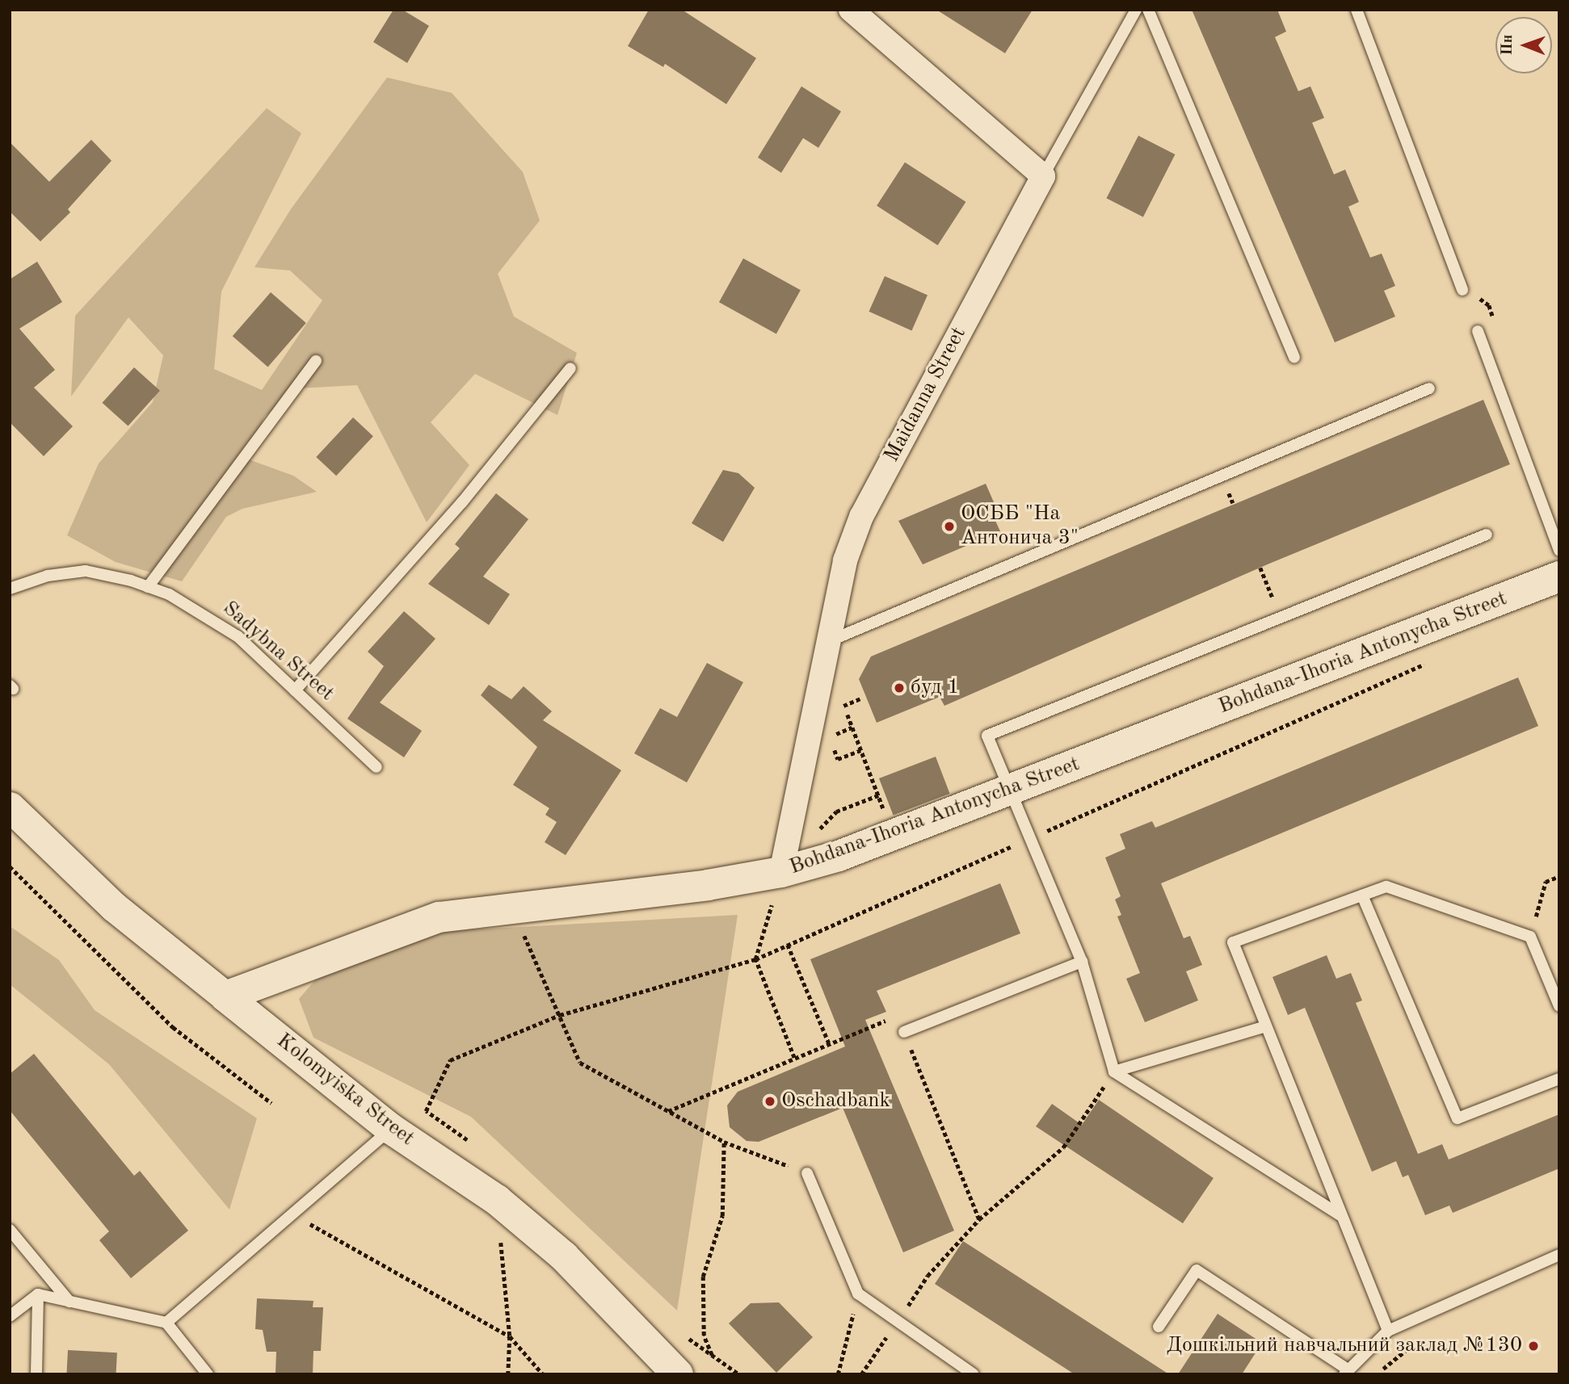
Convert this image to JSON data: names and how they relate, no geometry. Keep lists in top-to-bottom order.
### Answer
{
  "streets": {
    "main road": ["Bohdana-Ihoria Antonycha Street", "Kolomyiska Street"],
    "street": ["Maidanna Street"],
    "lane": ["Sadybna Street"]
  },
  "crossings": [
    ["Maidanna Street", "Bohdana-Ihoria Antonycha Street"],
    ["Bohdana-Ihoria Antonycha Street", "Kolomyiska Street"]
  ],
  "places": [
    "ОСББ \"На Антонича 3\"",
    "буд 1",
    "Oschadbank",
    "Дошкільний навчальний заклад №130"
  ],
  "north": "left"
}
